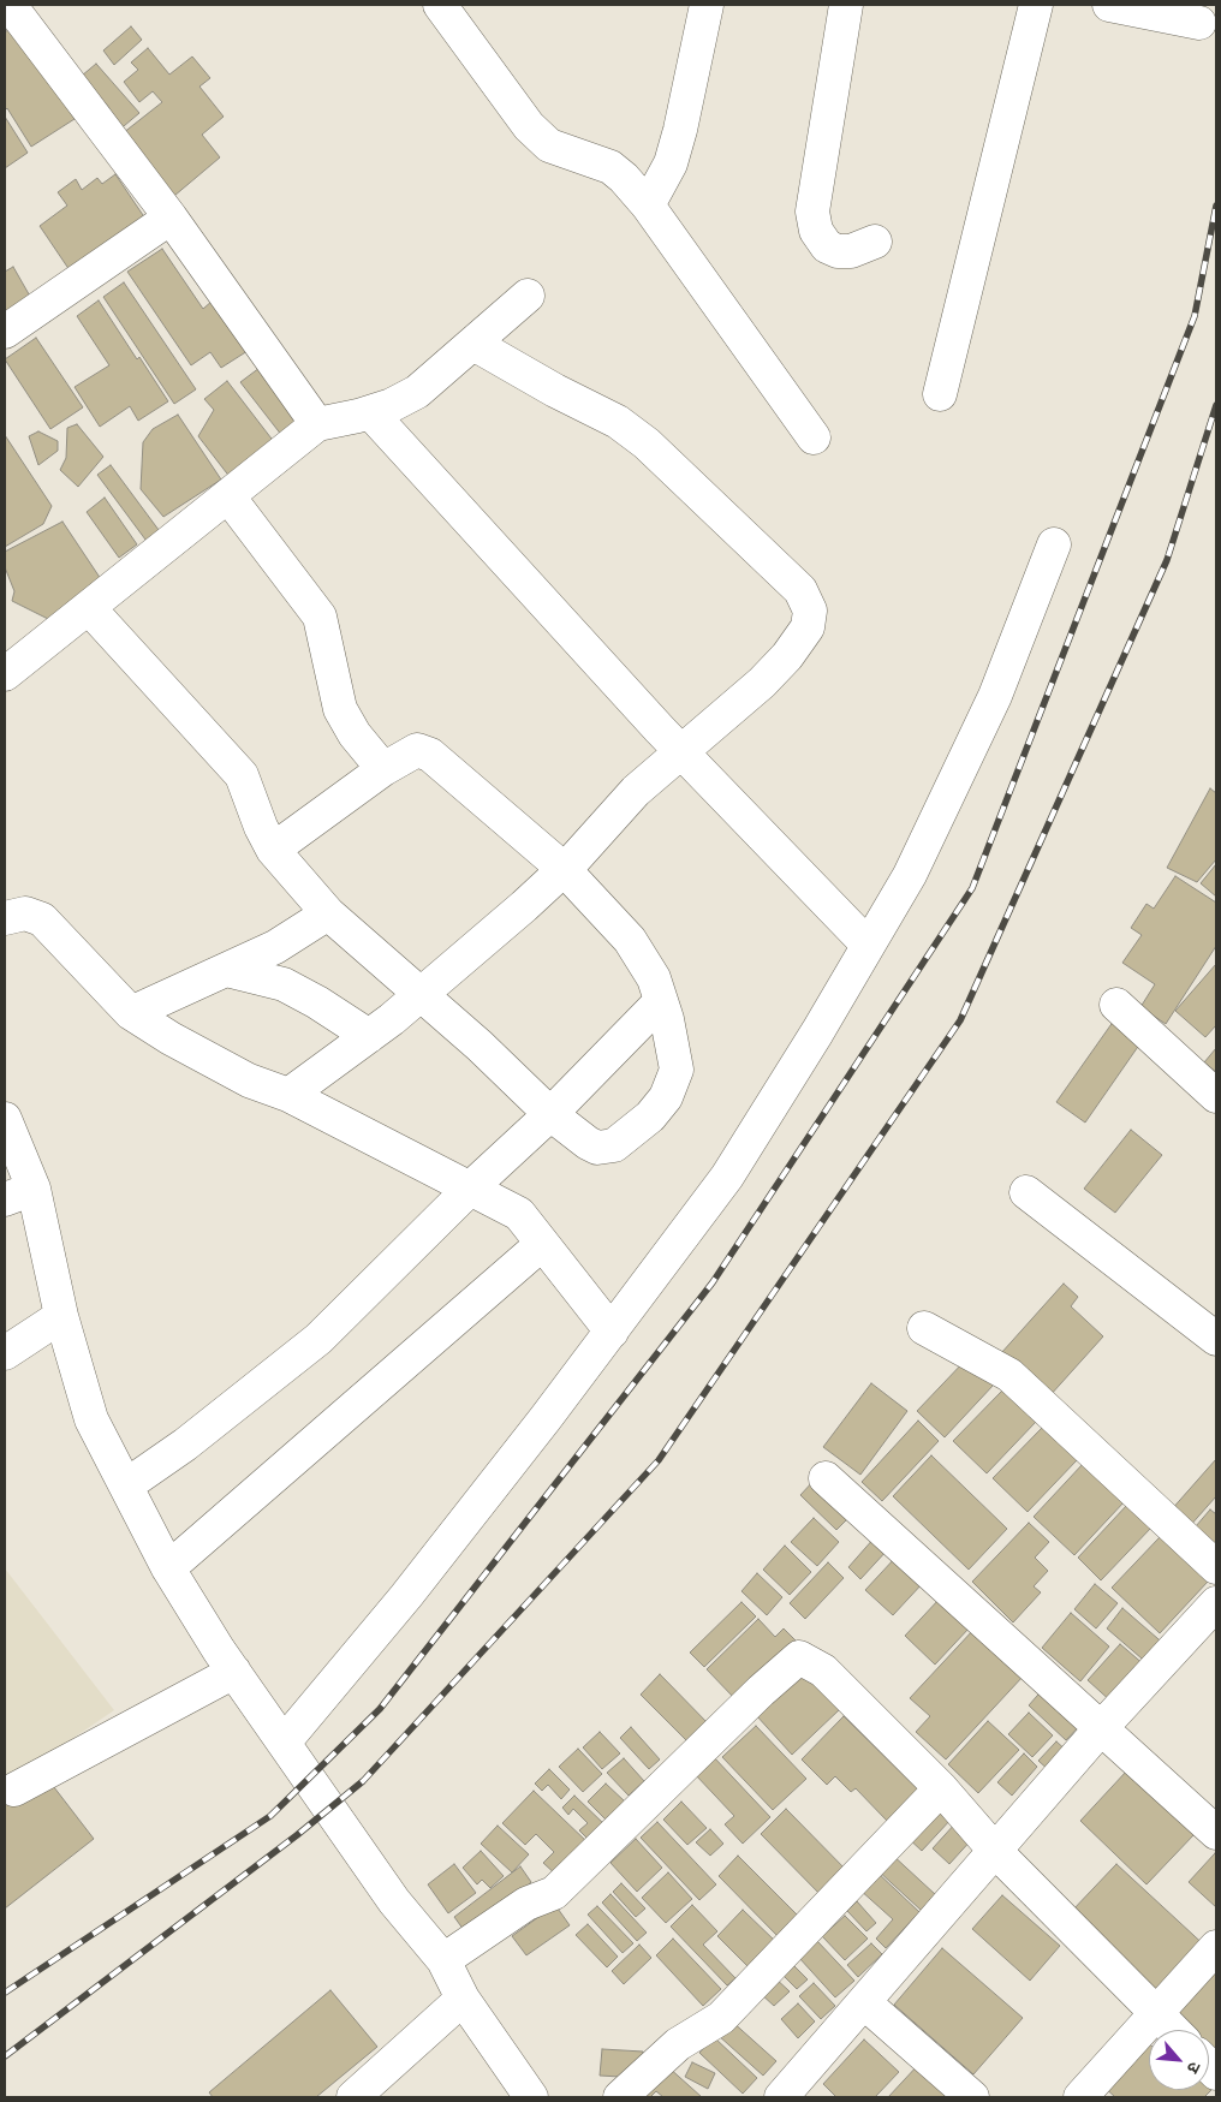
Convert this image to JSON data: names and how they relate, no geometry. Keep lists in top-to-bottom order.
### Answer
{
  "north": "bottom right"
}
